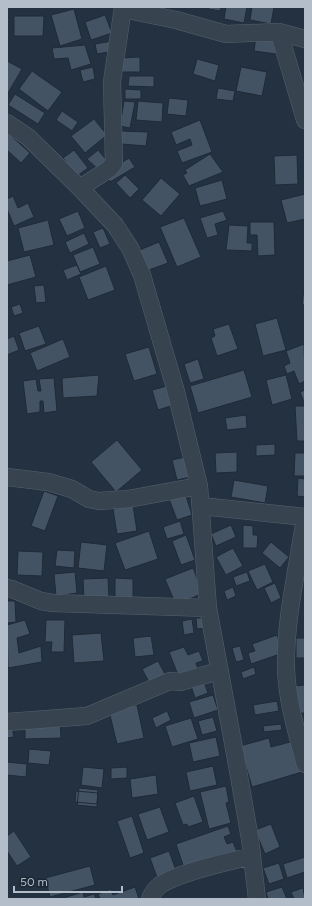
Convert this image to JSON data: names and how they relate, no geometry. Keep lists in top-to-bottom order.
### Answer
{
  "scale_bar": "50 m"
}
